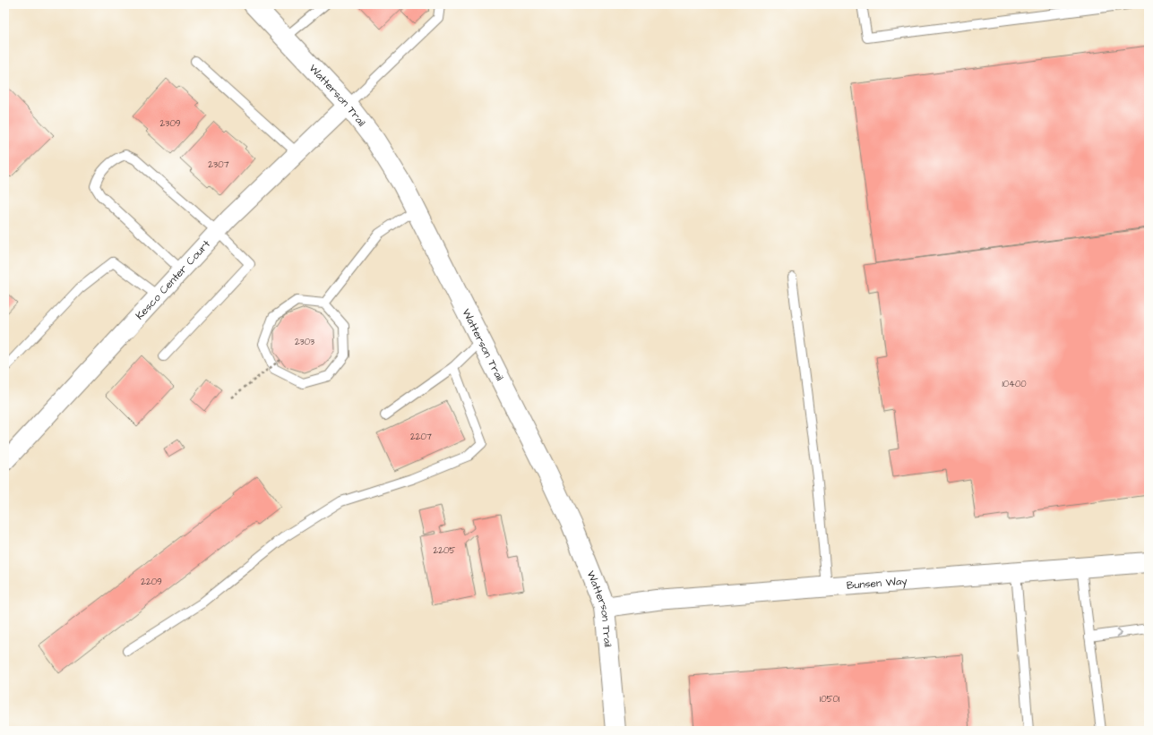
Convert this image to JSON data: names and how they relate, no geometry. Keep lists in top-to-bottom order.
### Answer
{
  "streets": {
    "main road": ["Watterson Trail", "Bunsen Way"],
    "street": ["Kesco Center Court"]
  },
  "crossings": [
    ["Watterson Trail", "Kesco Center Court"],
    ["Watterson Trail", "Bunsen Way"]
  ],
  "house_numbers": [
    "2309",
    "2307",
    "2303",
    "10400",
    "2207",
    "2205",
    "2209",
    "10501"
  ]
}
